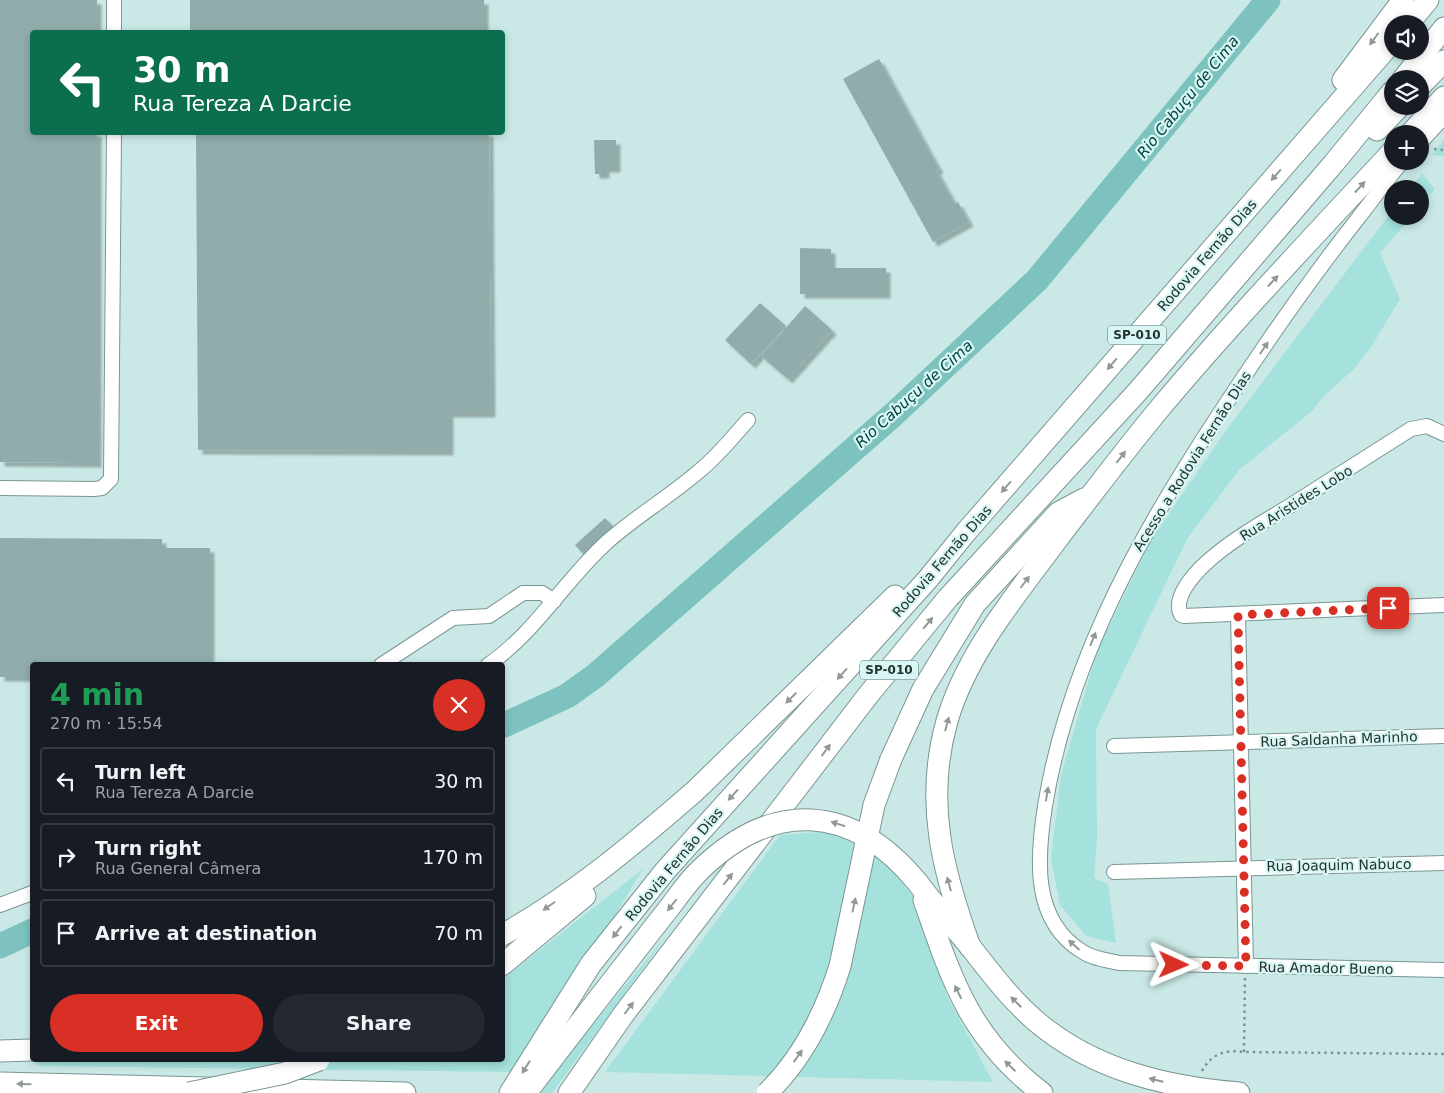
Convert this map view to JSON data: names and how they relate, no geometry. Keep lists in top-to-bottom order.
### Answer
{
  "streets": {
    "highway": ["Rodovia Fernão Dias", "SP-010"],
    "street": [
      "Acesso a Rodovia Fernão Dias",
      "Rua Aristides Lobo",
      "Rua Saldanha Marinho",
      "Rua Joaquim Nabuco",
      "Rua Amador Bueno"
    ]
  },
  "crossings": [
    ["Acesso a Rodovia Fernão Dias", "Rua Amador Bueno"]
  ],
  "one_way": ["Acesso a Rodovia Fernão Dias"],
  "water": ["Rio Cabuçu de Cima"],
  "page": {
    "map_buttons": ["+", "−"],
    "turn": ["30 m", "Rua Tereza A Darcie"],
    "heading": ["4 min", "270 m · 15:54"],
    "list": [
      {
        "name": "Turn left",
        "note": "Rua Tereza A Darcie",
        "value": "30 m"
      },
      {
        "name": "Turn right",
        "note": "Rua General Câmera",
        "value": "170 m"
      },
      {
        "name": "Arrive at destination",
        "value": "70 m"
      }
    ],
    "buttons": ["Exit", "Share"]
  }
}
